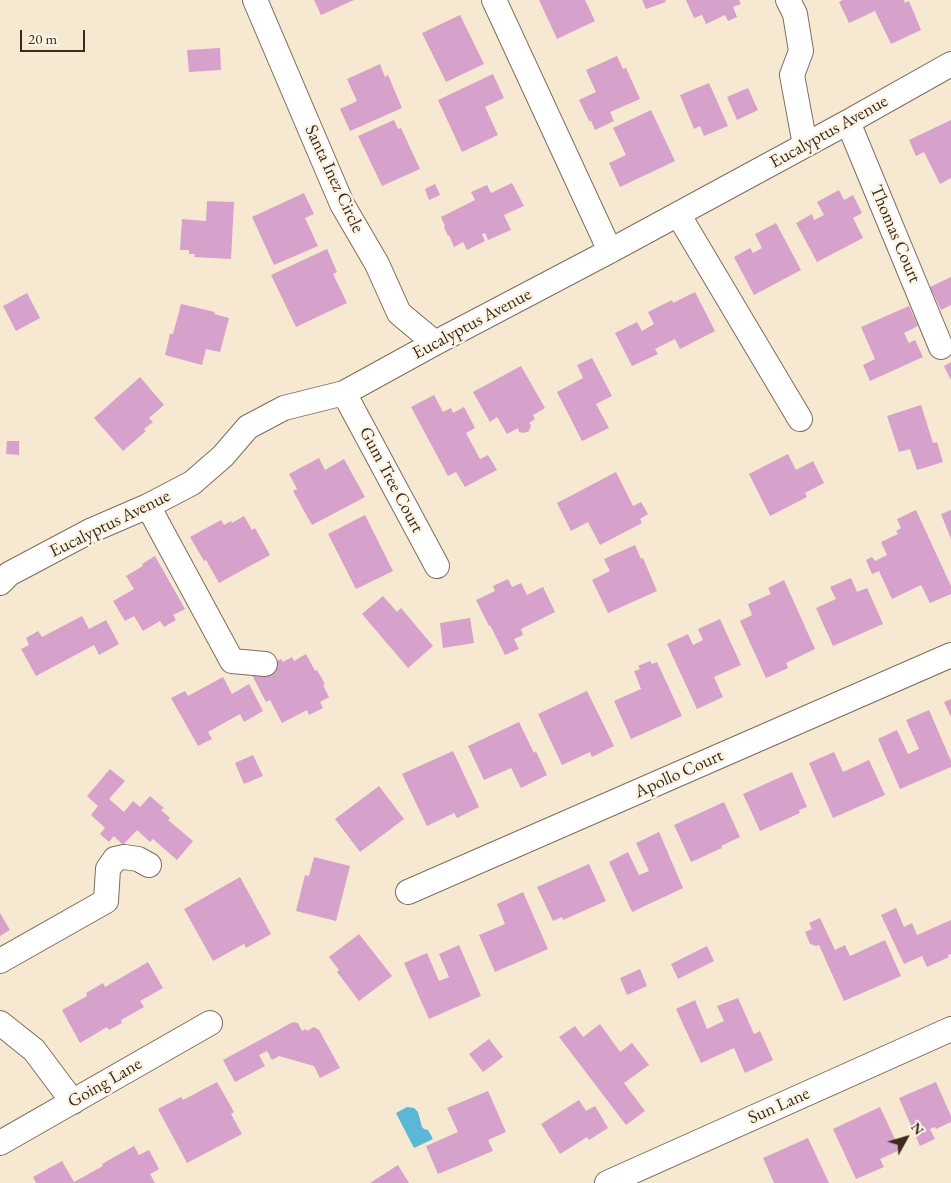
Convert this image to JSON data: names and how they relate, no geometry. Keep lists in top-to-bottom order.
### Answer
{
  "streets": {
    "street": [
      "Eucalyptus Avenue",
      "Santa Inez Circle",
      "Thomas Court",
      "Gum Tree Court",
      "Apollo Court",
      "Going Lane",
      "Sun Lane"
    ]
  },
  "crossings": [
    ["Eucalyptus Avenue", "Santa Inez Circle"],
    ["Eucalyptus Avenue", "Thomas Court"],
    ["Eucalyptus Avenue", "Gum Tree Court"]
  ],
  "scale_bar": "20 m",
  "north": "top right"
}
